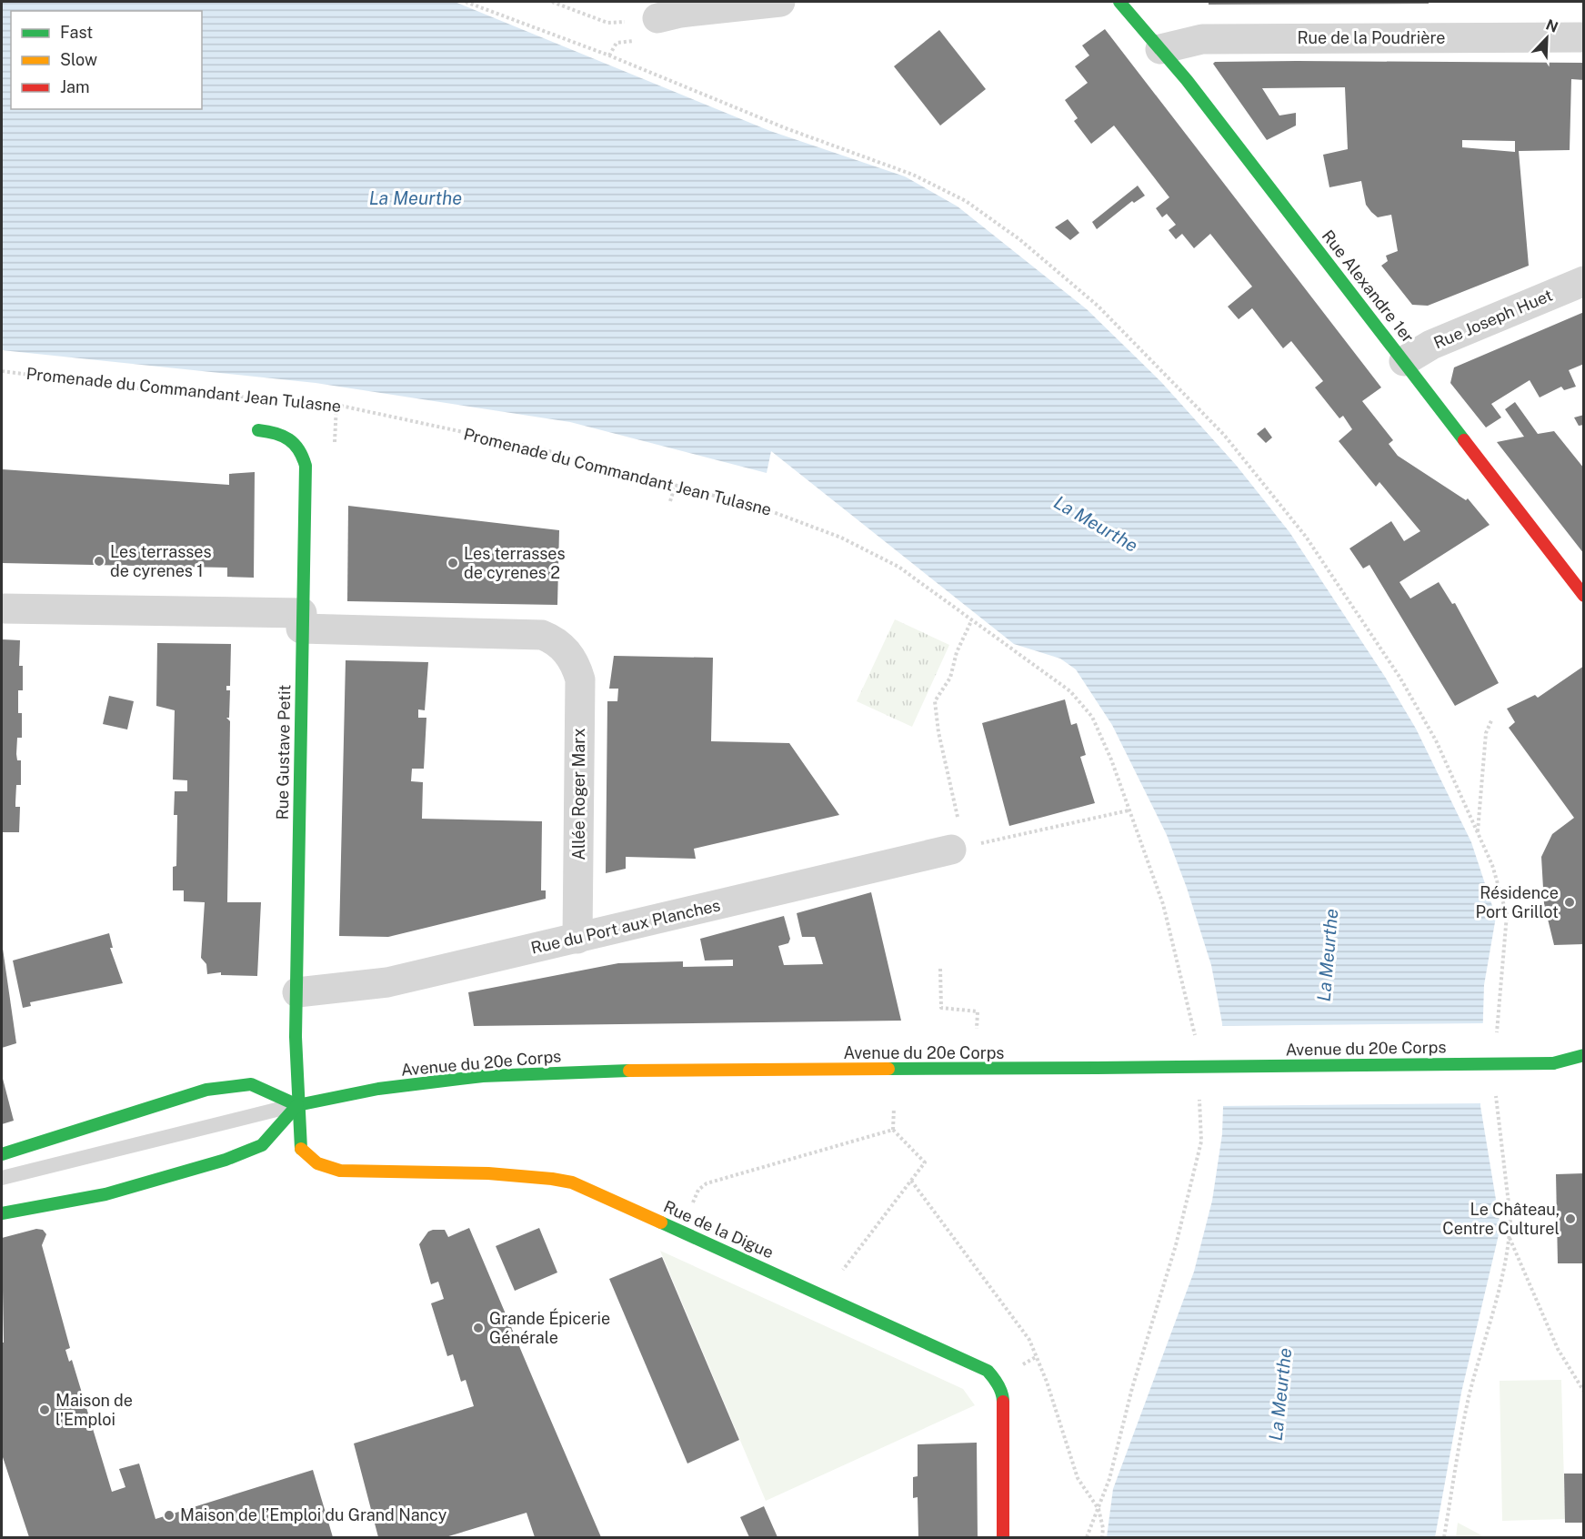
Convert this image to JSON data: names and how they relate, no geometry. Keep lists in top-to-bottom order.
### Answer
{
  "streets": {
    "street": [
      "Rue de la Poudrière",
      "Rue Alexandre 1er",
      "Rue Joseph Huet",
      "Rue Gustave Petit",
      "Allée Roger Marx",
      "Rue du Port aux Planches",
      "Avenue du 20e Corps",
      "Rue de la Digue"
    ],
    "path": ["Promenade du Commandant Jean Tulasne"]
  },
  "crossings": [
    ["Rue de la Poudrière", "Rue Alexandre 1er"],
    ["Rue Alexandre 1er", "Rue Joseph Huet"],
    ["Rue Gustave Petit", "Allée Roger Marx"],
    ["Rue Gustave Petit", "Rue du Port aux Planches"],
    ["Rue Gustave Petit", "Avenue du 20e Corps"],
    ["Rue Gustave Petit", "Rue de la Digue"],
    ["Allée Roger Marx", "Rue du Port aux Planches"],
    ["Avenue du 20e Corps", "Rue de la Digue"]
  ],
  "water": ["La Meurthe"],
  "places": [
    "Les terrasses de cyrenes 1",
    "Les terrasses de cyrenes 2",
    "Résidence Port Grillot",
    "Le Château, Centre Culturel",
    "Grande Épicerie Générale",
    "Maison de l'Emploi",
    "Maison de l’Emploi du Grand Nancy"
  ],
  "legend": ["Fast", "Slow", "Jam"],
  "north": "top right"
}
